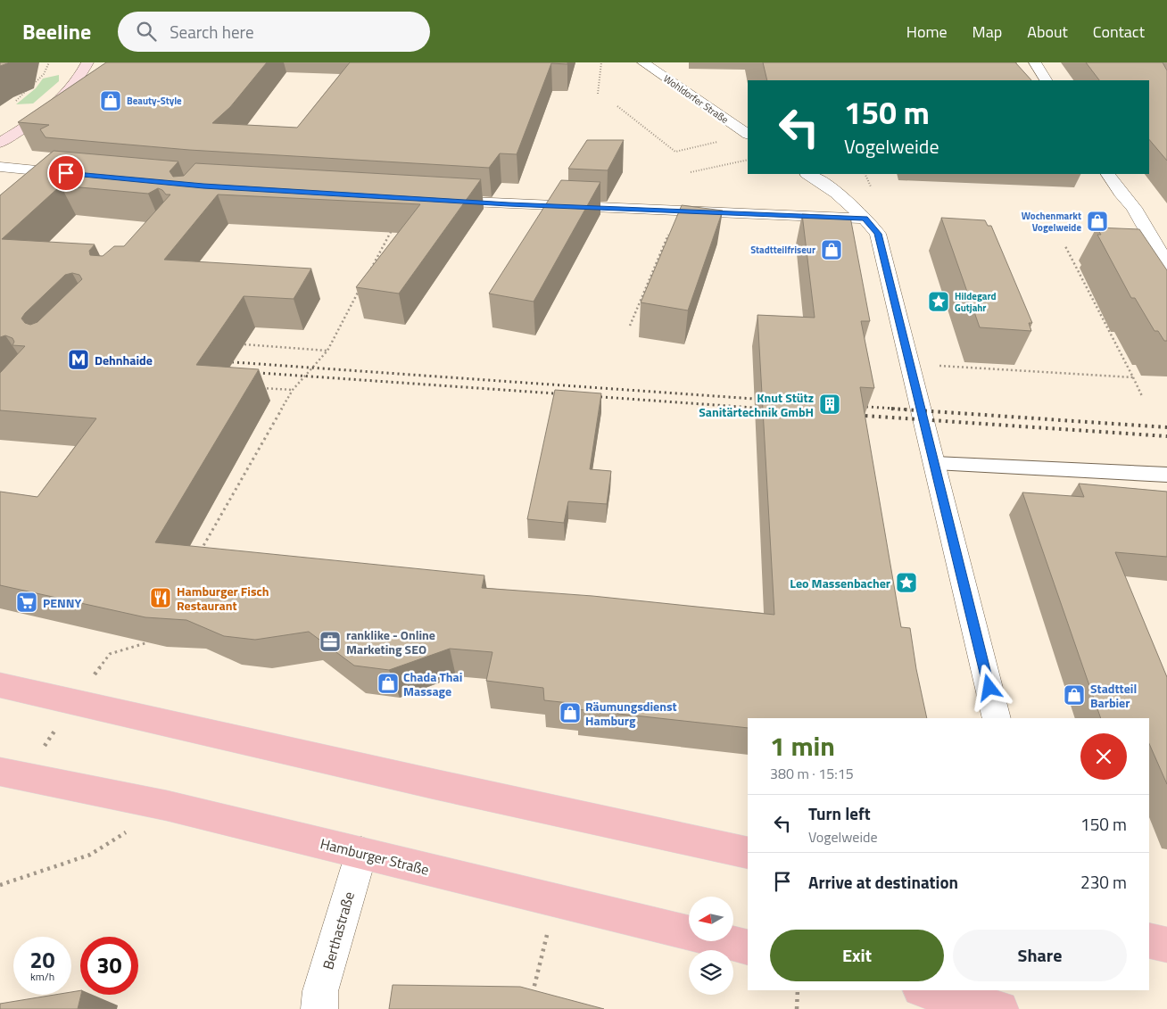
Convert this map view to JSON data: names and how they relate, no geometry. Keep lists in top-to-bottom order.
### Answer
{
  "streets": {
    "main road": ["Hamburger Straße"],
    "street": ["Wohldorfer Straße", "Berthastraße"]
  },
  "crossings": [
    ["Hamburger Straße", "Berthastraße"]
  ],
  "places": {
    "shop": [
      "Beauty-Style",
      "Wochenmarkt Vogelweide",
      "Stadtteilfriseur",
      "Chada Thai Massage",
      "Stadtteil Barbier",
      "Räumungsdienst Hamburg"
    ],
    "place": ["Hildegard Gutjahr", "Leo Massenbacher"],
    "metro station": ["Dehnhaide"],
    "building": ["Knut Stütz Sanitärtechnik GmbH"],
    "restaurant": ["Hamburger Fisch Restaurant"],
    "supermarket": ["PENNY"],
    "office": ["ranklike - Online Marketing SEO"]
  },
  "north": "left",
  "page": {
    "header": "Beeline",
    "search": "Search here",
    "nav": [
      "Home",
      "Map",
      "About",
      "Contact"
    ],
    "turn": ["150 m", "Vogelweide"],
    "heading": ["1 min", "380 m · 15:15"],
    "list": [
      {
        "name": "Turn left",
        "note": "Vogelweide",
        "value": "150 m"
      },
      {
        "name": "Arrive at destination",
        "value": "230 m"
      }
    ],
    "buttons": ["Exit", "Share"],
    "speed": "20 km/h",
    "limit": "30"
  }
}
